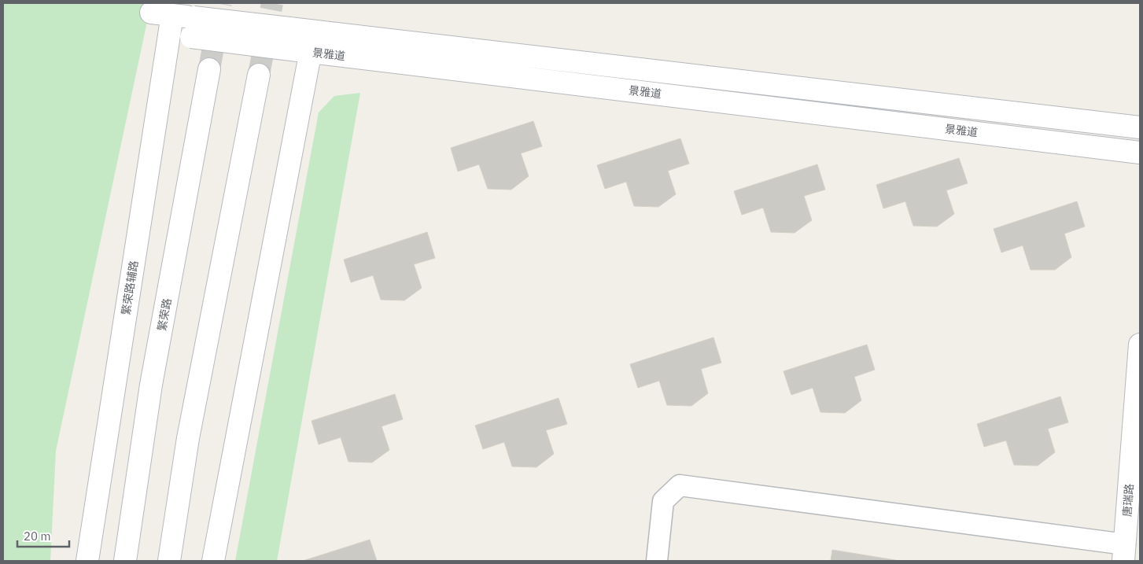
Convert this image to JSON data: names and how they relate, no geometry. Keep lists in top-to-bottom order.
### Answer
{
  "streets": {
    "street": [
      "景雅道",
      "繁荣路辅路",
      "繁荣路",
      "唐瑞路"
    ]
  },
  "crossings": [
    ["景雅道", "繁荣路辅路"]
  ],
  "scale_bar": "20 m"
}
